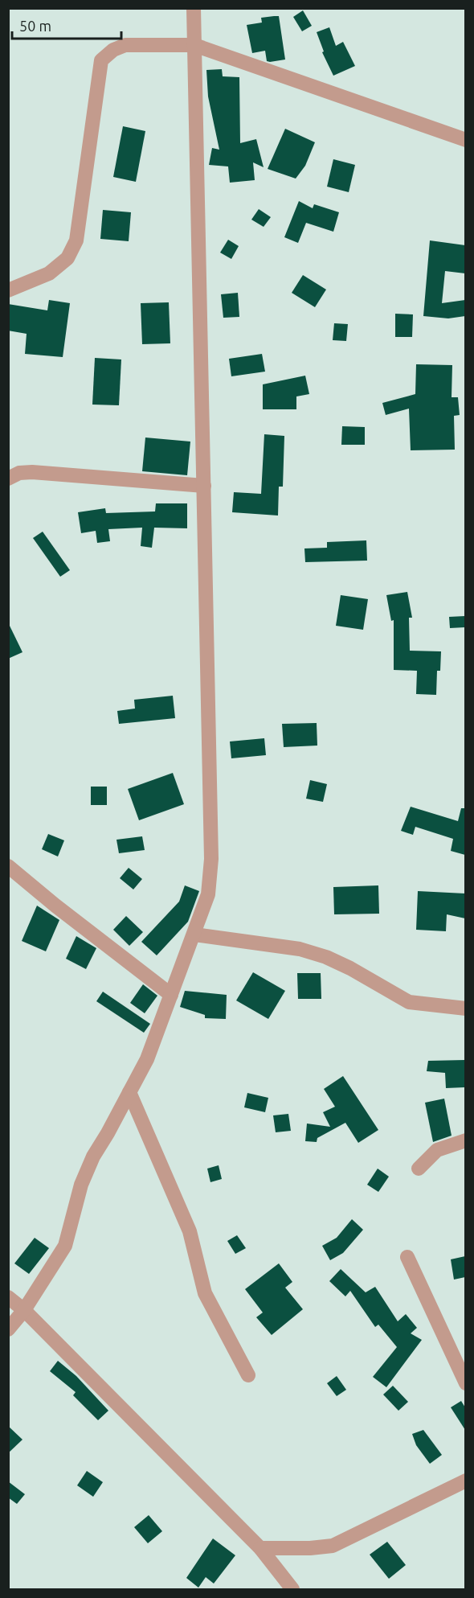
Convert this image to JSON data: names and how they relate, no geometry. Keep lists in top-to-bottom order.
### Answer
{
  "scale_bar": "50 m"
}
